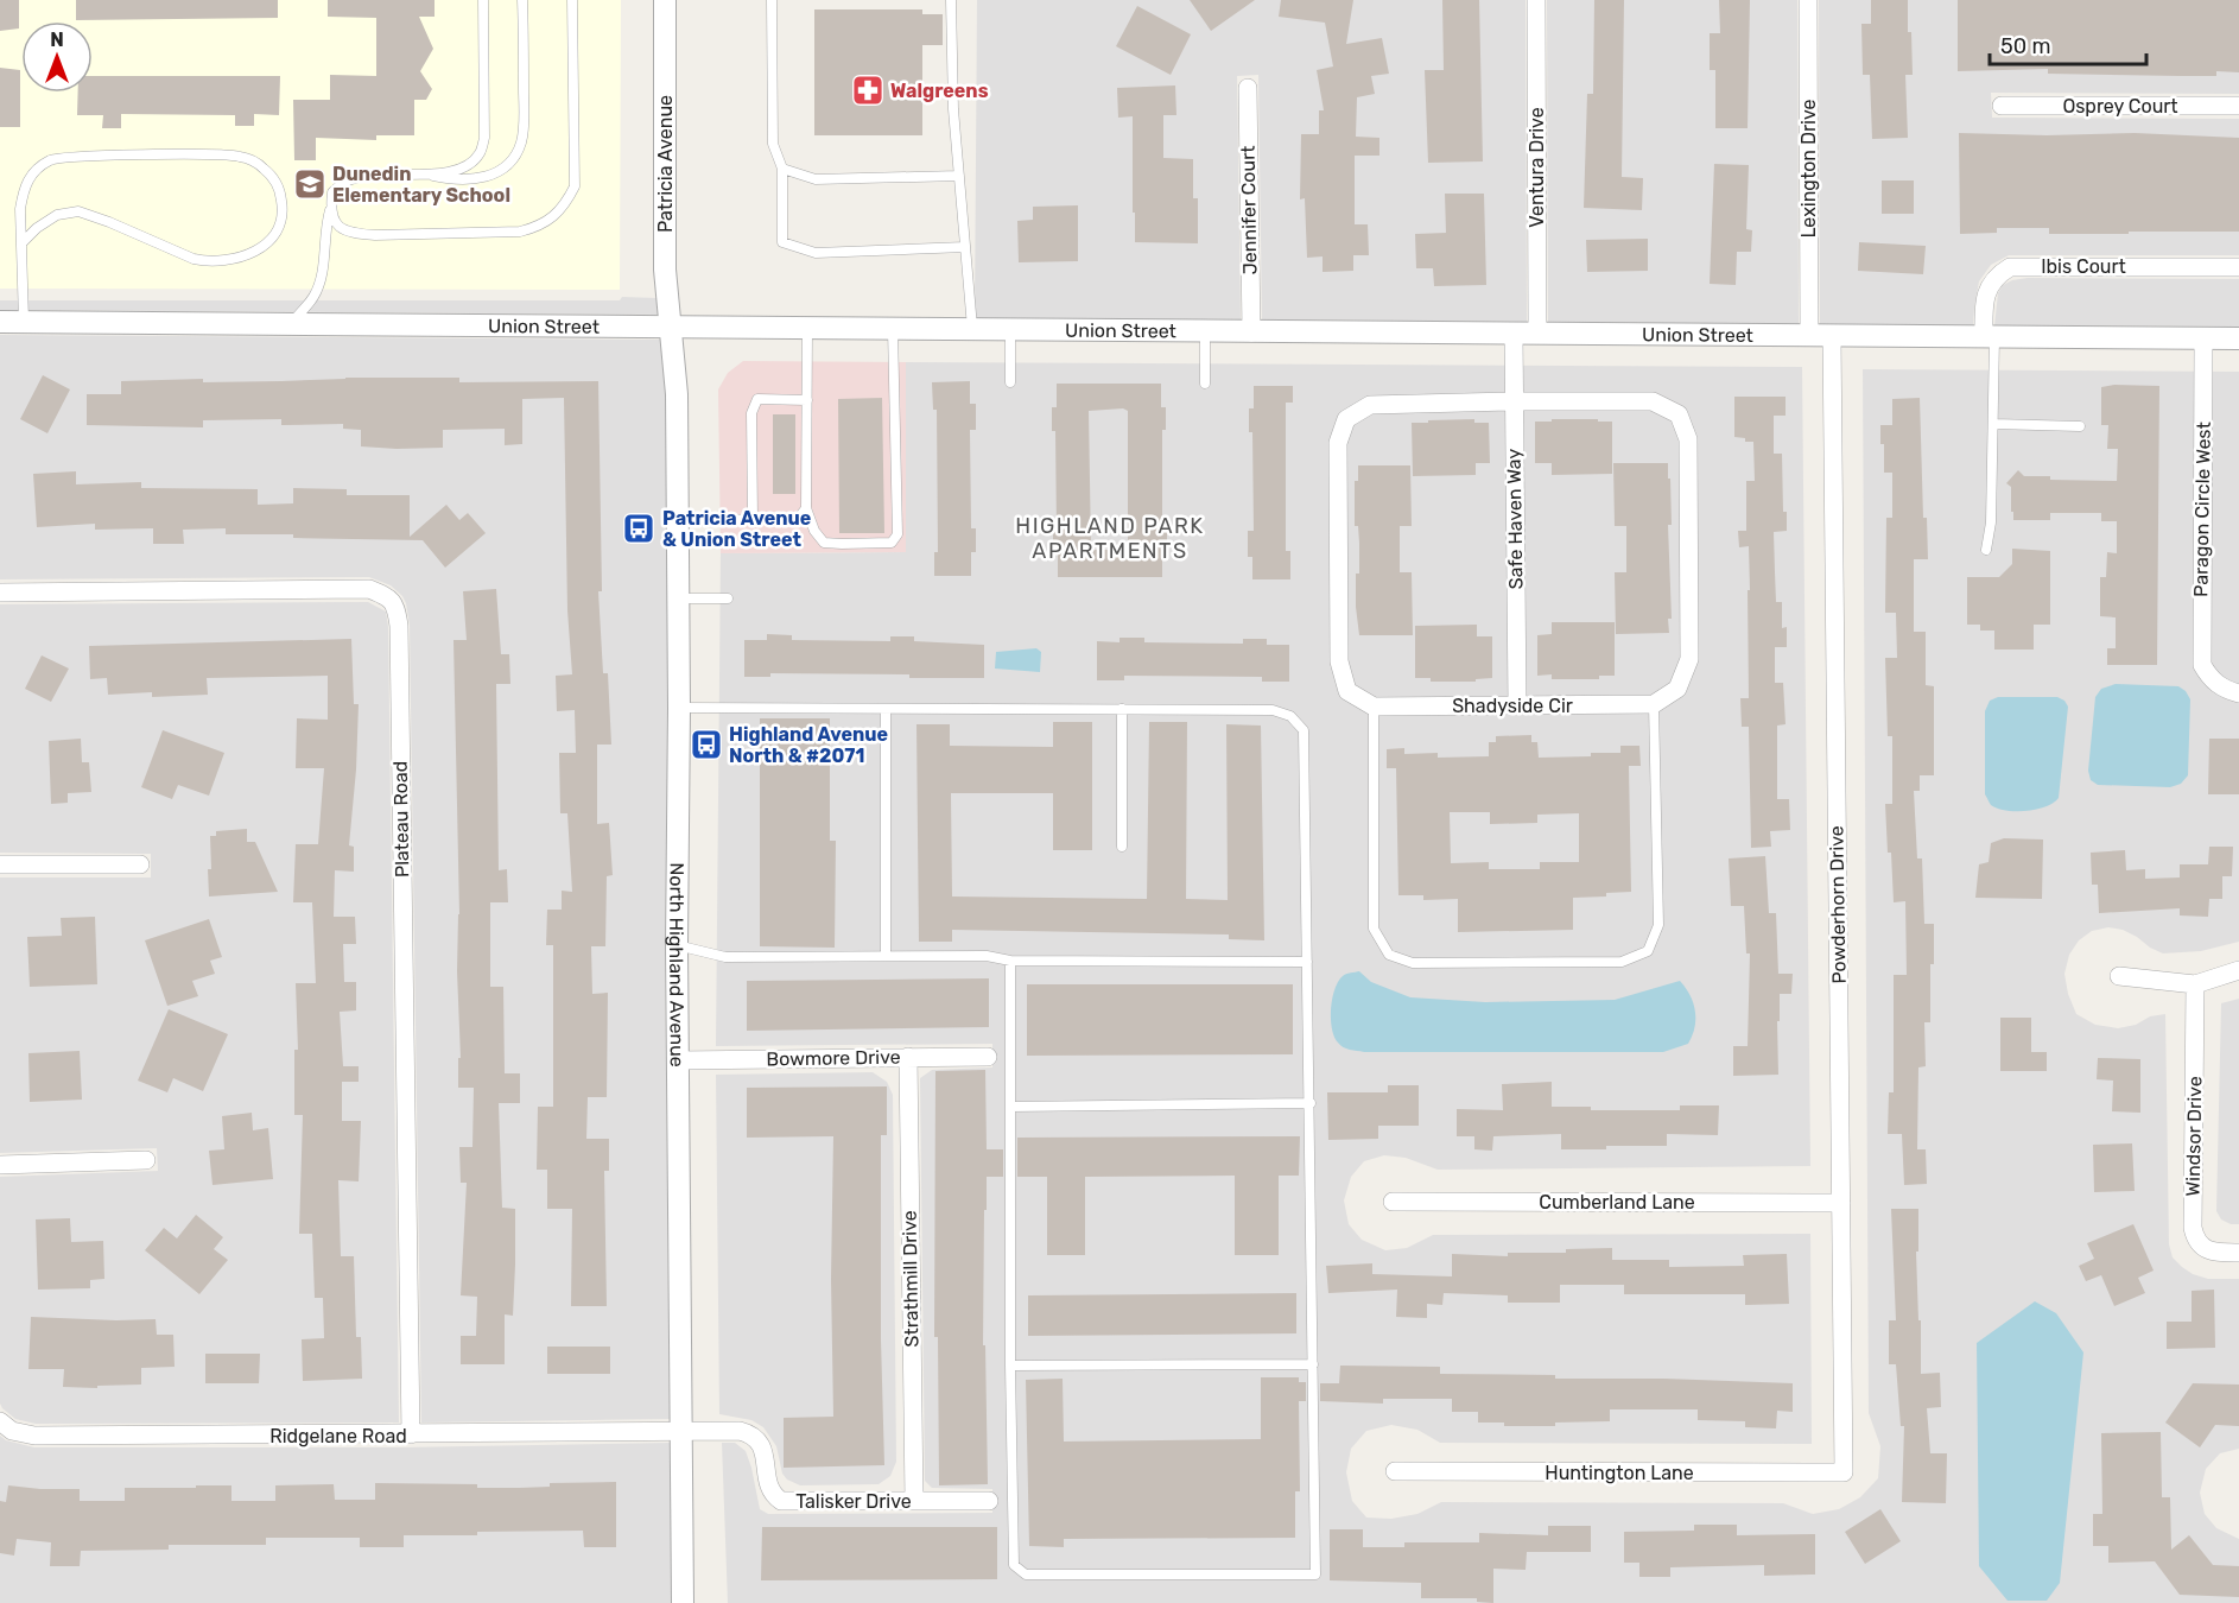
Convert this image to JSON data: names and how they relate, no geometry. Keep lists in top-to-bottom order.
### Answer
{
  "streets": {
    "street": [
      "Osprey Court",
      "Patricia Avenue",
      "Ventura Drive",
      "Lexington Drive",
      "Jennifer Court",
      "Ibis Court",
      "Union Street",
      "Paragon Circle West",
      "Safe Haven Way",
      "Shadyside Cir",
      "Plateau Road",
      "Powderhorn Drive",
      "North Highland Avenue",
      "Bowmore Drive",
      "Windsor Drive",
      "Cumberland Lane",
      "Strathmill Drive",
      "Ridgelane Road",
      "Huntington Lane",
      "Talisker Drive"
    ]
  },
  "crossings": [
    ["Patricia Avenue", "Union Street"],
    ["Patricia Avenue", "North Highland Avenue"],
    ["Ventura Drive", "Union Street"],
    ["Lexington Drive", "Union Street"],
    ["Jennifer Court", "Union Street"],
    ["Ibis Court", "Union Street"],
    ["Union Street", "Paragon Circle West"],
    ["Union Street", "Safe Haven Way"],
    ["Union Street", "Powderhorn Drive"],
    ["Union Street", "North Highland Avenue"],
    ["Safe Haven Way", "Shadyside Cir"],
    ["Plateau Road", "Ridgelane Road"],
    ["Powderhorn Drive", "Cumberland Lane"],
    ["Powderhorn Drive", "Huntington Lane"],
    ["North Highland Avenue", "Bowmore Drive"],
    ["North Highland Avenue", "Ridgelane Road"],
    ["North Highland Avenue", "Talisker Drive"],
    ["Bowmore Drive", "Strathmill Drive"],
    ["Strathmill Drive", "Talisker Drive"],
    ["Ridgelane Road", "Talisker Drive"]
  ],
  "districts": ["HIGHLAND PARK APARTMENTS"],
  "places": {
    "pharmacy": ["Walgreens"],
    "school or university": ["Dunedin Elementary School"],
    "bus stop": ["Patricia Avenue & Union Street", "Highland Avenue North & #2071"]
  },
  "scale_bar": "50 m",
  "north": "top"
}
